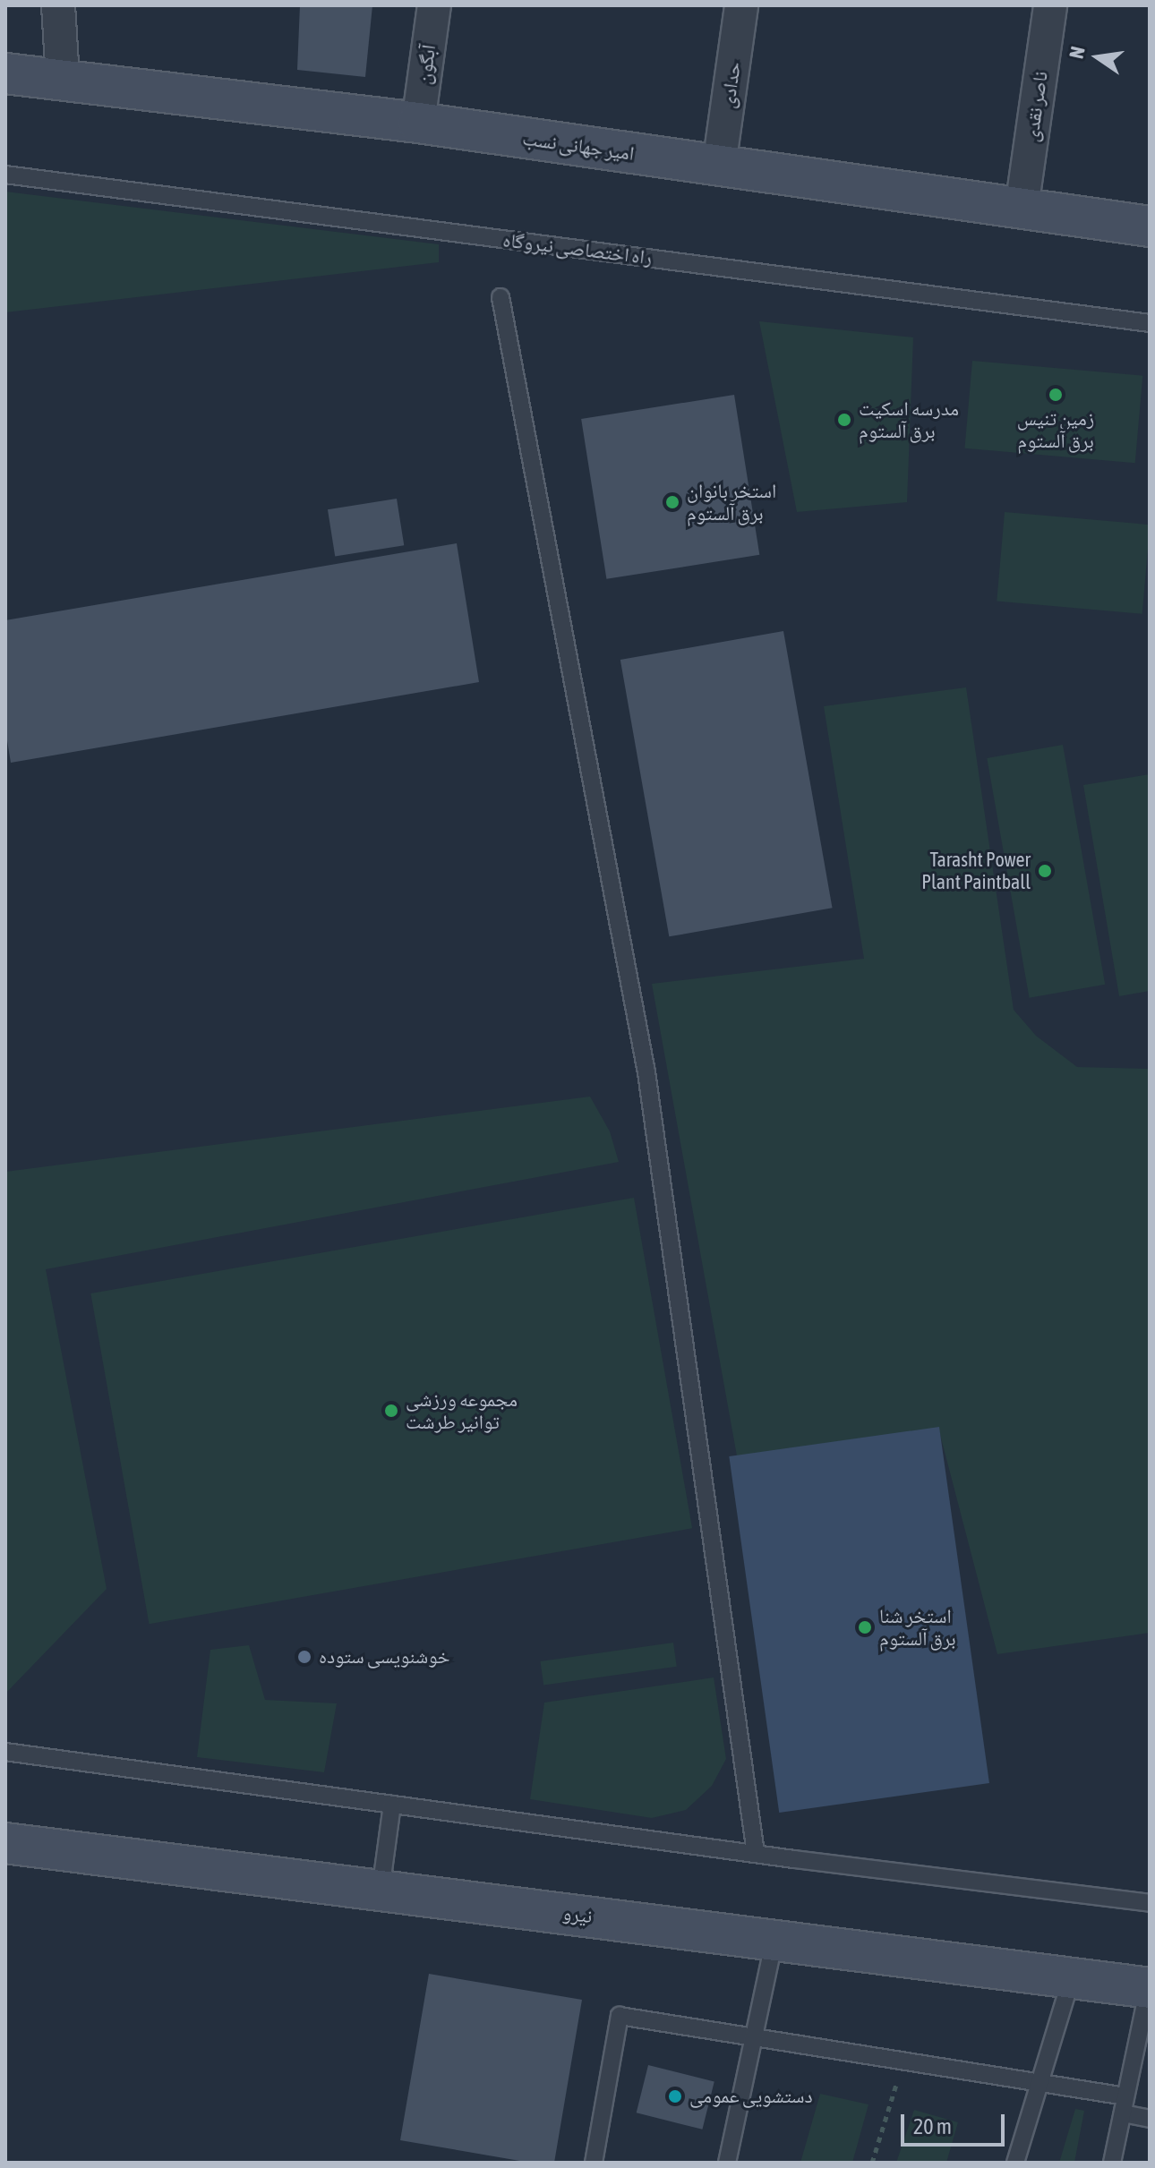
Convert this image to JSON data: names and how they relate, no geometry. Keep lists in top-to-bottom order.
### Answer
{
  "streets": {
    "street": [
      "آبگون",
      "حدادی",
      "ناصر نقدی",
      "امیر جهانی نسب",
      "نیرو"
    ],
    "lane": ["راه اختصاصی نیروگاه"]
  },
  "crossings": [
    ["آبگون", "امیر جهانی نسب"],
    ["حدادی", "امیر جهانی نسب"],
    ["ناصر نقدی", "امیر جهانی نسب"]
  ],
  "places": [
    "زمین تنیس برق آلستوم",
    "مدرسه اسکیت برق آلستوم",
    "استخر بانوان برق آلستوم",
    "Tarasht Power Plant Paintball",
    "مجموعه ورزشی توانیر طرشت",
    "استخر شنا برق آلستوم",
    "خوشنویسی ستوده",
    "دستشویی عمومی"
  ],
  "scale_bar": "20 m",
  "north": "left"
}
